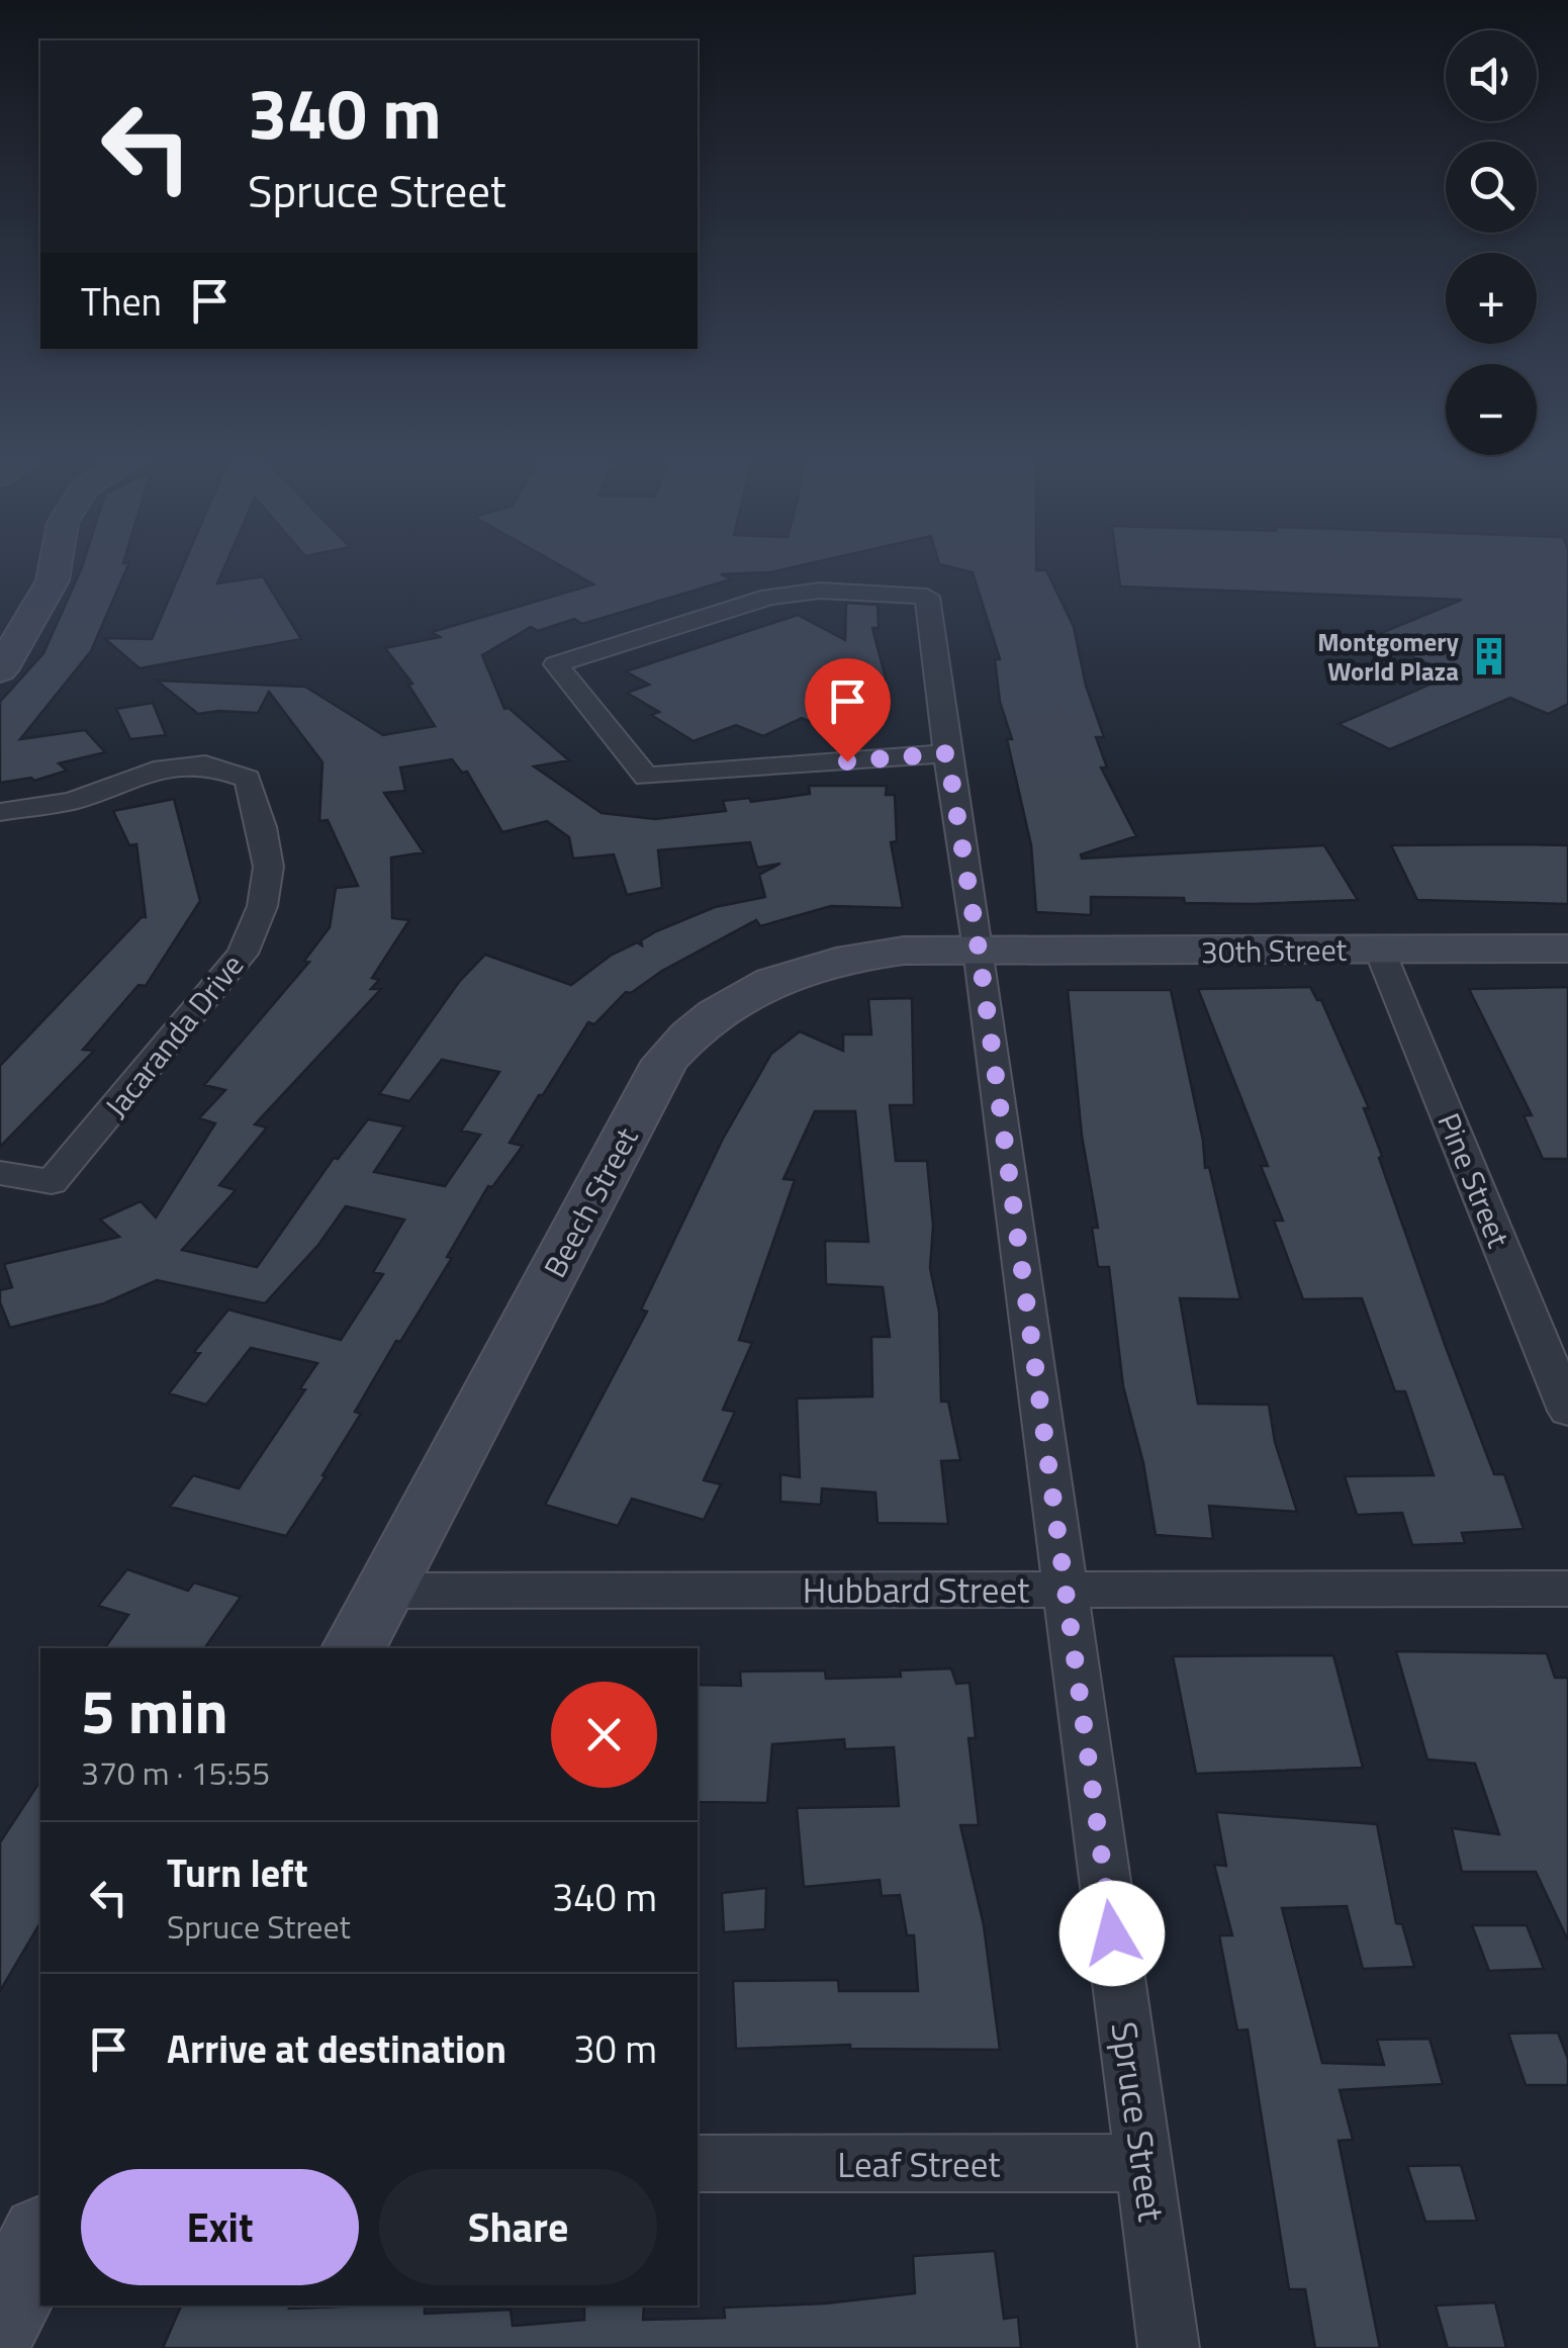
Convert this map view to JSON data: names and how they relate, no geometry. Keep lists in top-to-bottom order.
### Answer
{
  "streets": {
    "street": [
      "30th Street",
      "Jacaranda Drive",
      "Pine Street",
      "Beech Street",
      "Hubbard Street",
      "Spruce Street",
      "Leaf Street"
    ]
  },
  "crossings": [
    ["30th Street", "Pine Street"],
    ["30th Street", "Beech Street"],
    ["30th Street", "Spruce Street"],
    ["Beech Street", "Hubbard Street"],
    ["Beech Street", "Spruce Street"],
    ["Hubbard Street", "Spruce Street"],
    ["Spruce Street", "Leaf Street"]
  ],
  "places": {
    "building": ["Montgomery World Plaza"]
  },
  "page": {
    "map_buttons": ["+", "−"],
    "turn": ["340 m", "Spruce Street"],
    "then": "Then",
    "heading": ["5 min", "370 m · 15:55"],
    "list": [
      {
        "name": "Turn left",
        "note": "Spruce Street",
        "value": "340 m"
      },
      {
        "name": "Arrive at destination",
        "value": "30 m"
      }
    ],
    "buttons": ["Exit", "Share"]
  }
}
